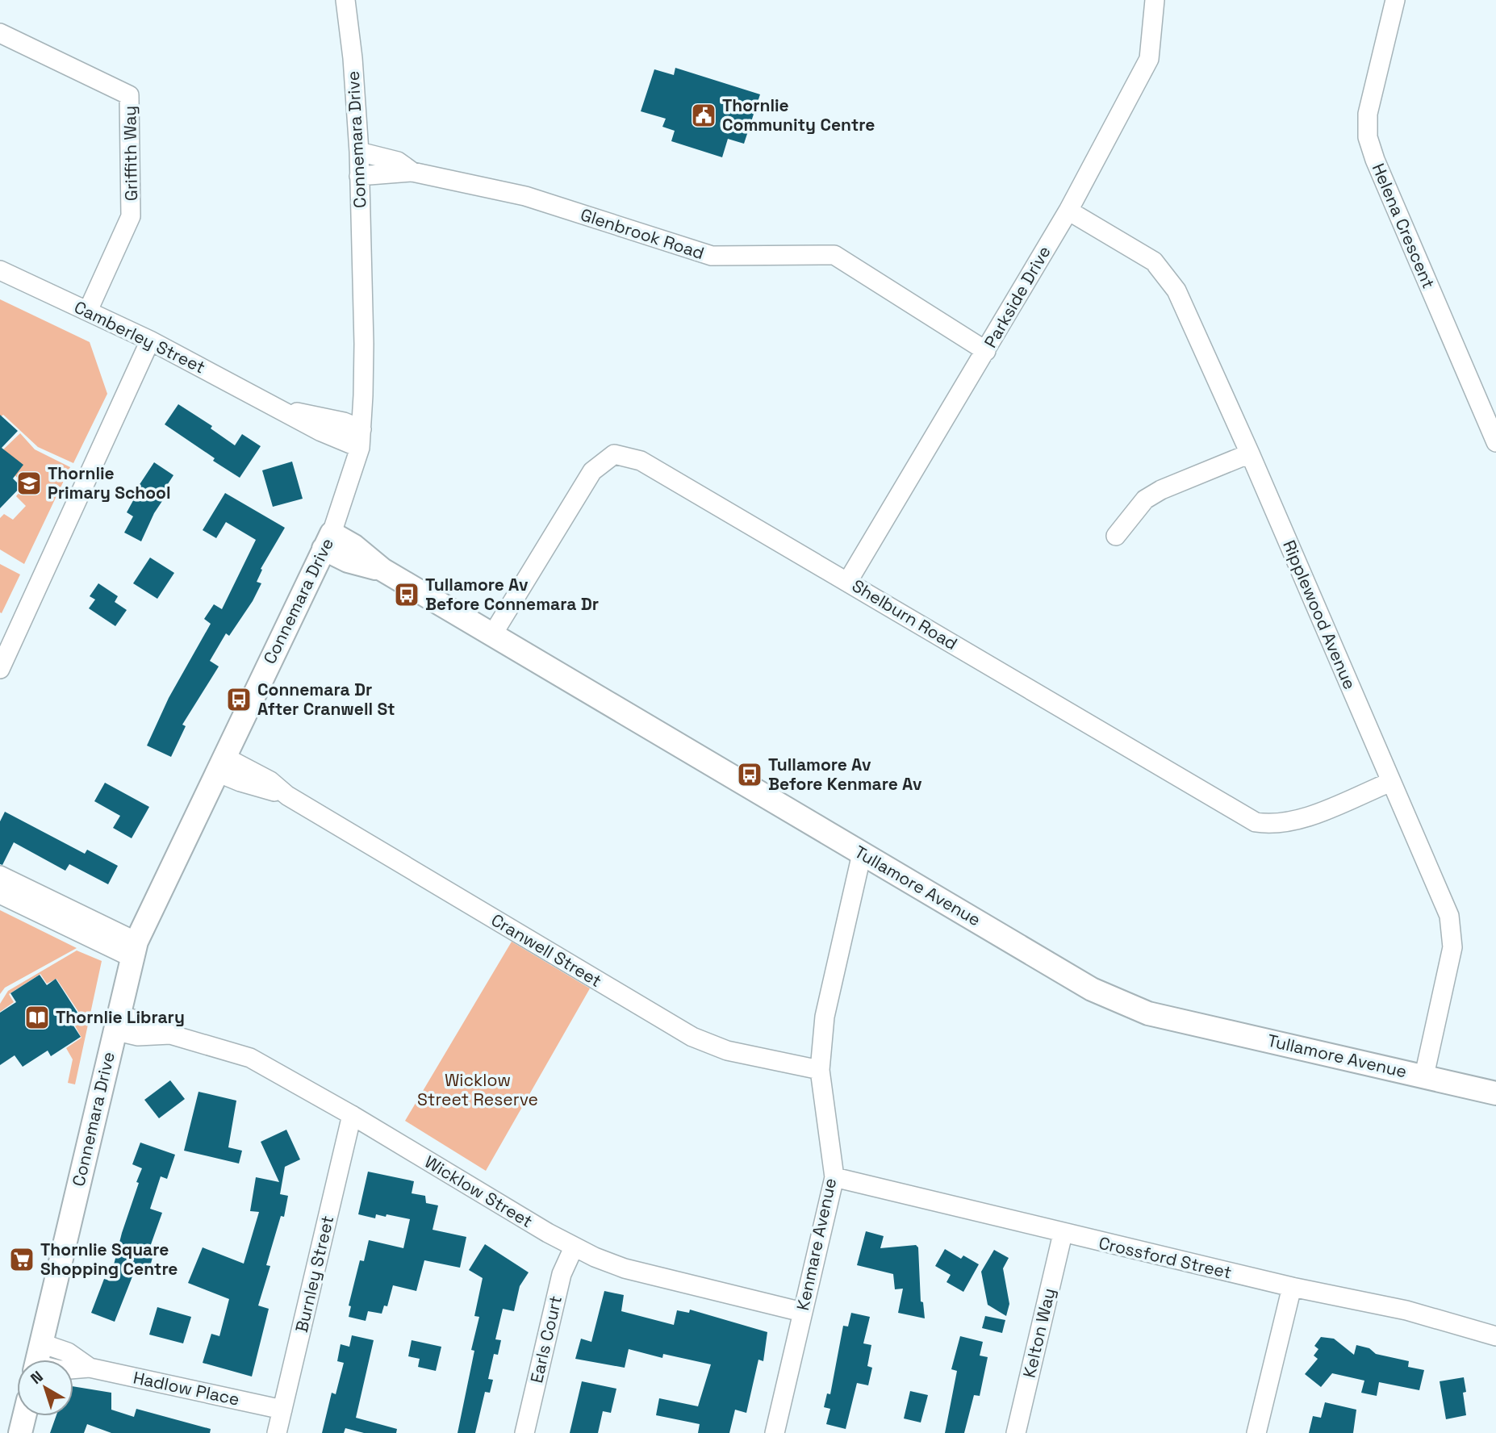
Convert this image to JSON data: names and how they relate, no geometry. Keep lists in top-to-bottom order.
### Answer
{
  "streets": {
    "street": [
      "Connemara Drive",
      "Griffith Way",
      "Helena Crescent",
      "Glenbrook Road",
      "Parkside Drive",
      "Camberley Street",
      "Shelburn Road",
      "Ripplewood Avenue",
      "Tullamore Avenue",
      "Cranwell Street",
      "Wicklow Street",
      "Kenmare Avenue",
      "Crossford Street",
      "Burnley Street",
      "Kelton Way",
      "Earls Court",
      "Hadlow Place"
    ]
  },
  "crossings": [
    ["Connemara Drive", "Glenbrook Road"],
    ["Connemara Drive", "Camberley Street"],
    ["Connemara Drive", "Tullamore Avenue"],
    ["Connemara Drive", "Cranwell Street"],
    ["Connemara Drive", "Wicklow Street"],
    ["Connemara Drive", "Hadlow Place"],
    ["Griffith Way", "Camberley Street"],
    ["Glenbrook Road", "Parkside Drive"],
    ["Parkside Drive", "Shelburn Road"],
    ["Parkside Drive", "Ripplewood Avenue"],
    ["Shelburn Road", "Ripplewood Avenue"],
    ["Shelburn Road", "Tullamore Avenue"],
    ["Ripplewood Avenue", "Tullamore Avenue"],
    ["Tullamore Avenue", "Kenmare Avenue"],
    ["Cranwell Street", "Kenmare Avenue"],
    ["Wicklow Street", "Kenmare Avenue"],
    ["Wicklow Street", "Burnley Street"],
    ["Wicklow Street", "Earls Court"],
    ["Kenmare Avenue", "Crossford Street"],
    ["Crossford Street", "Kelton Way"],
    ["Burnley Street", "Hadlow Place"]
  ],
  "parks": ["Wicklow Street Reserve"],
  "places": {
    "public building": ["Thornlie Community Centre"],
    "school or university": ["Thornlie Primary School"],
    "bus stop": ["Tullamore Av Before Connemara Dr", "Connemara Dr After Cranwell St", "Tullamore Av Before Kenmare Av"],
    "library": ["Thornlie Library"],
    "supermarket": ["Thornlie Square Shopping Centre"]
  },
  "north": "top left"
}
